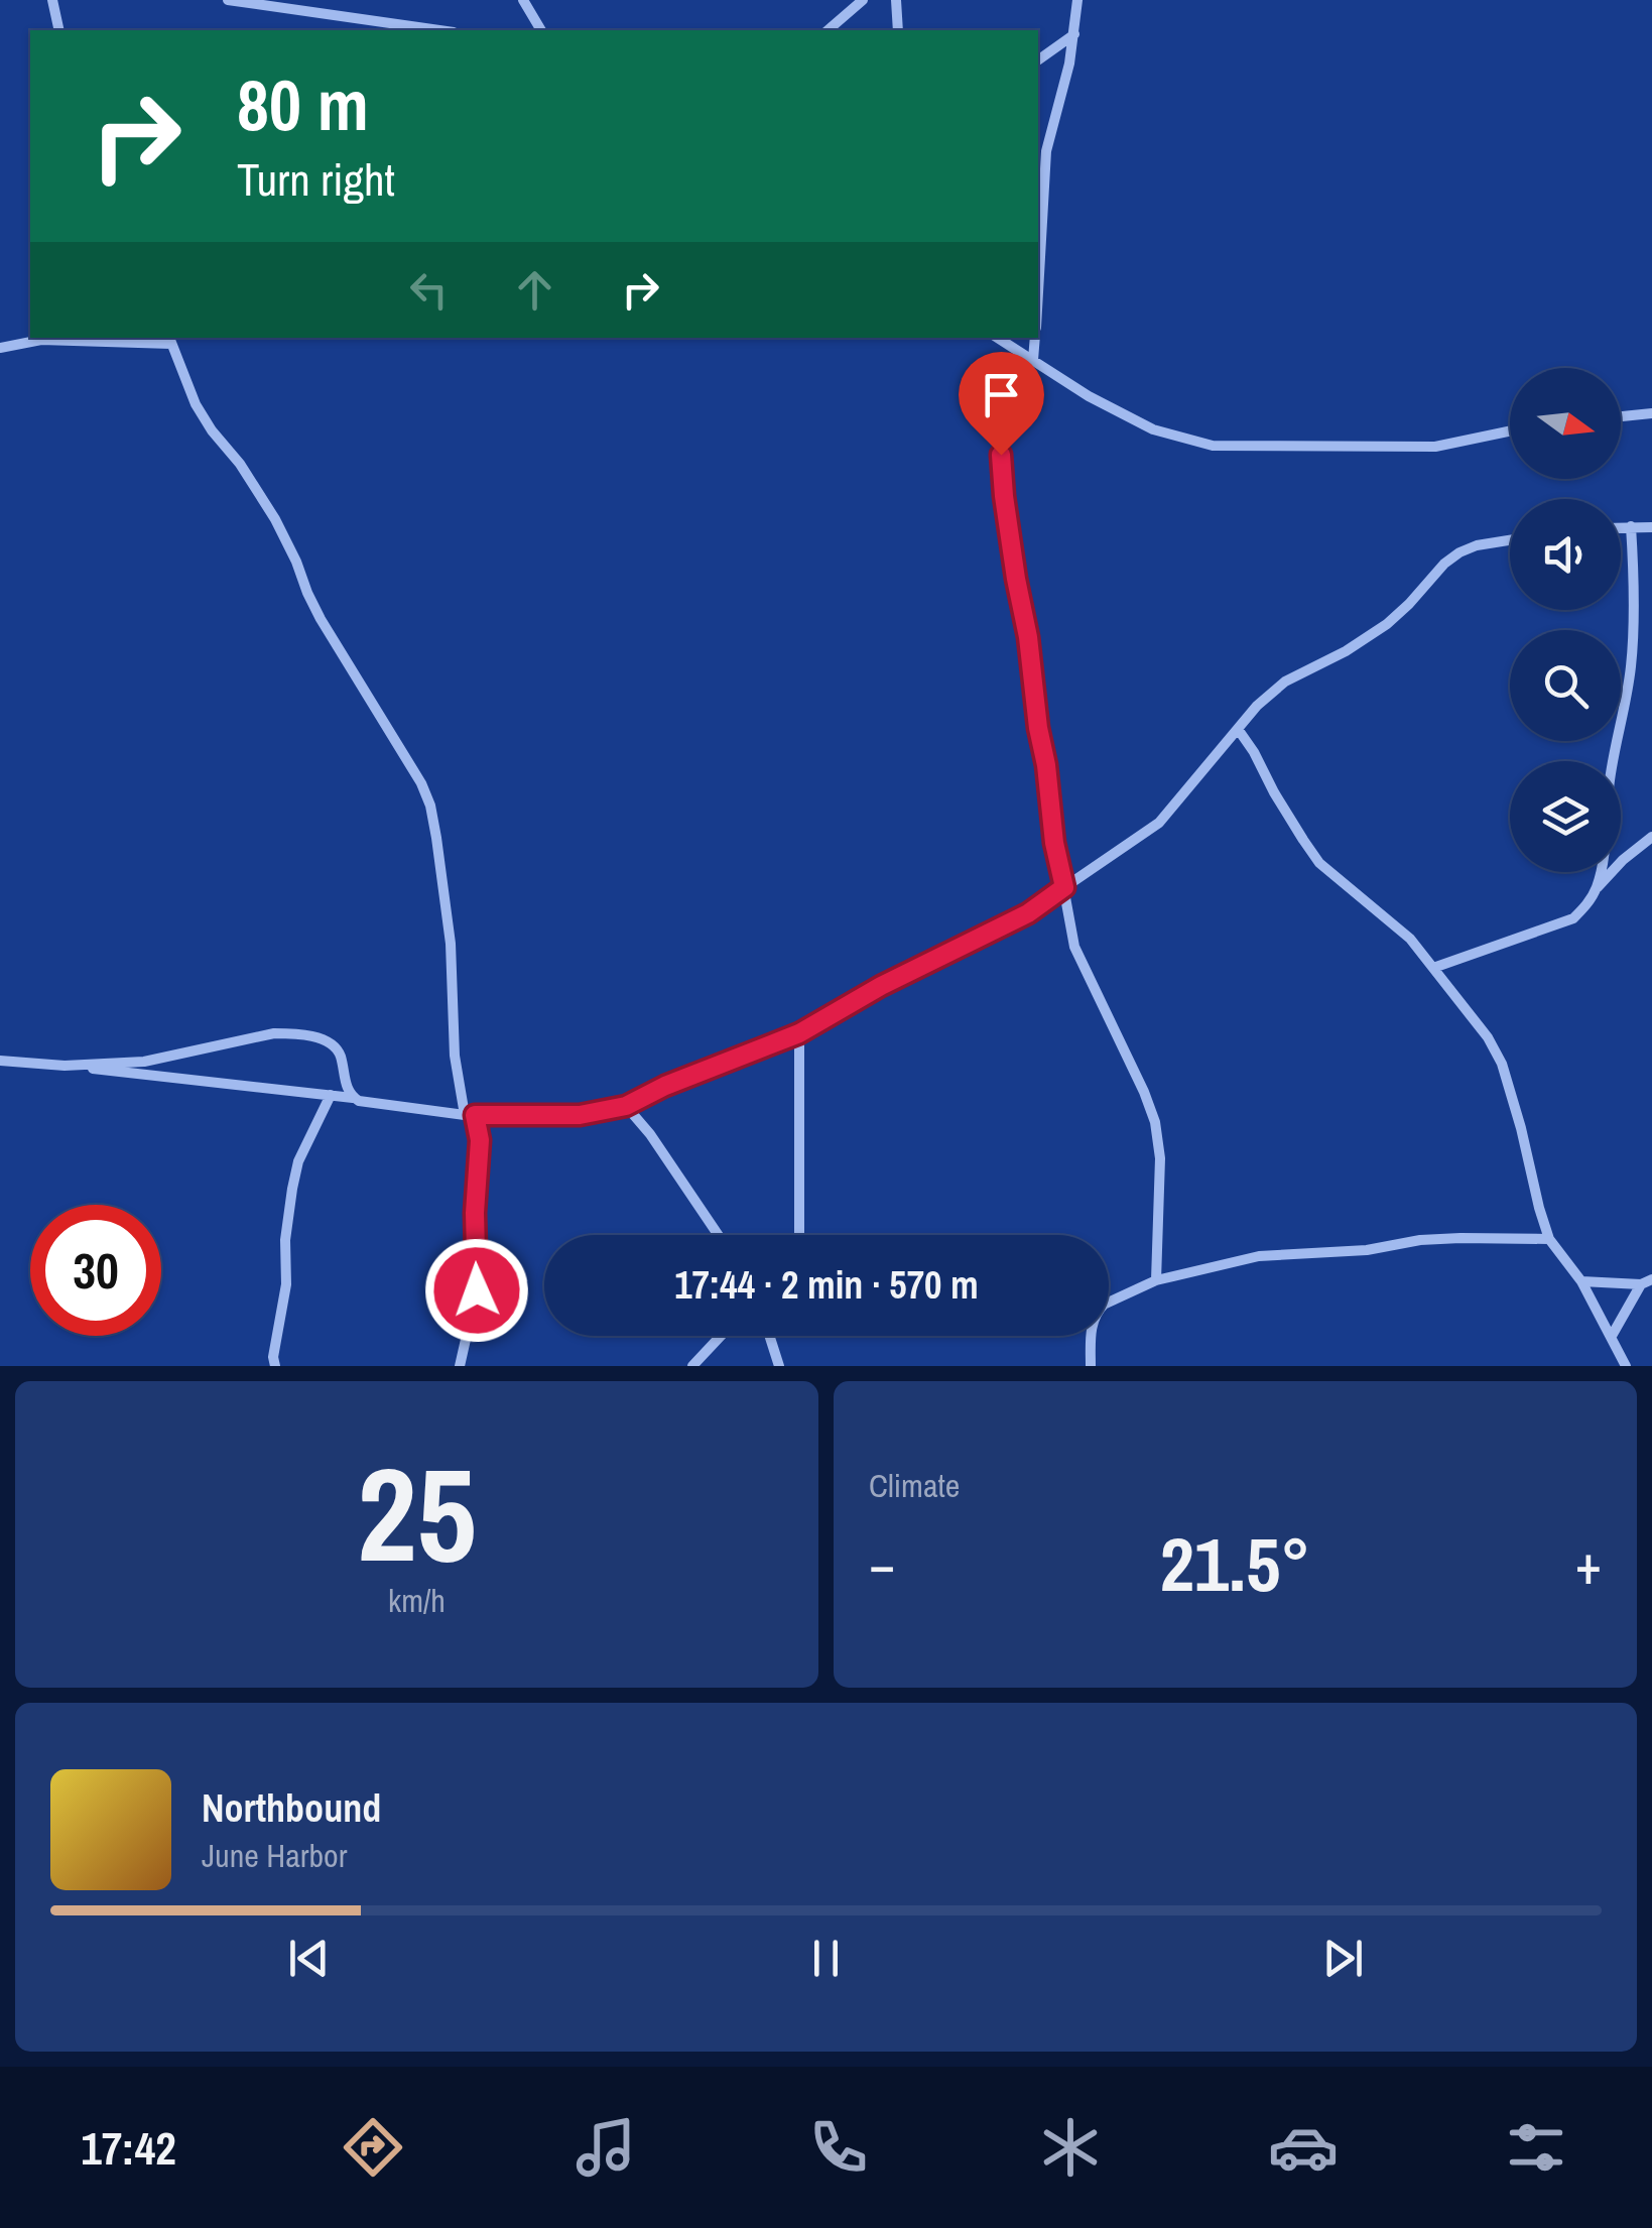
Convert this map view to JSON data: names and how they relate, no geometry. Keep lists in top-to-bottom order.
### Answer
{
  "north": "right",
  "page": {
    "turn": ["80 m", "Turn right"],
    "limit": "30",
    "trip": "17:44 · 2 min · 570 m",
    "tile": [
      ["25", "km/h"],
      "Climate"
    ],
    "heat": ["−", "21.5°", "+"],
    "song": ["Northbound", "June Harbor"],
    "tabs": "17:42"
  }
}
